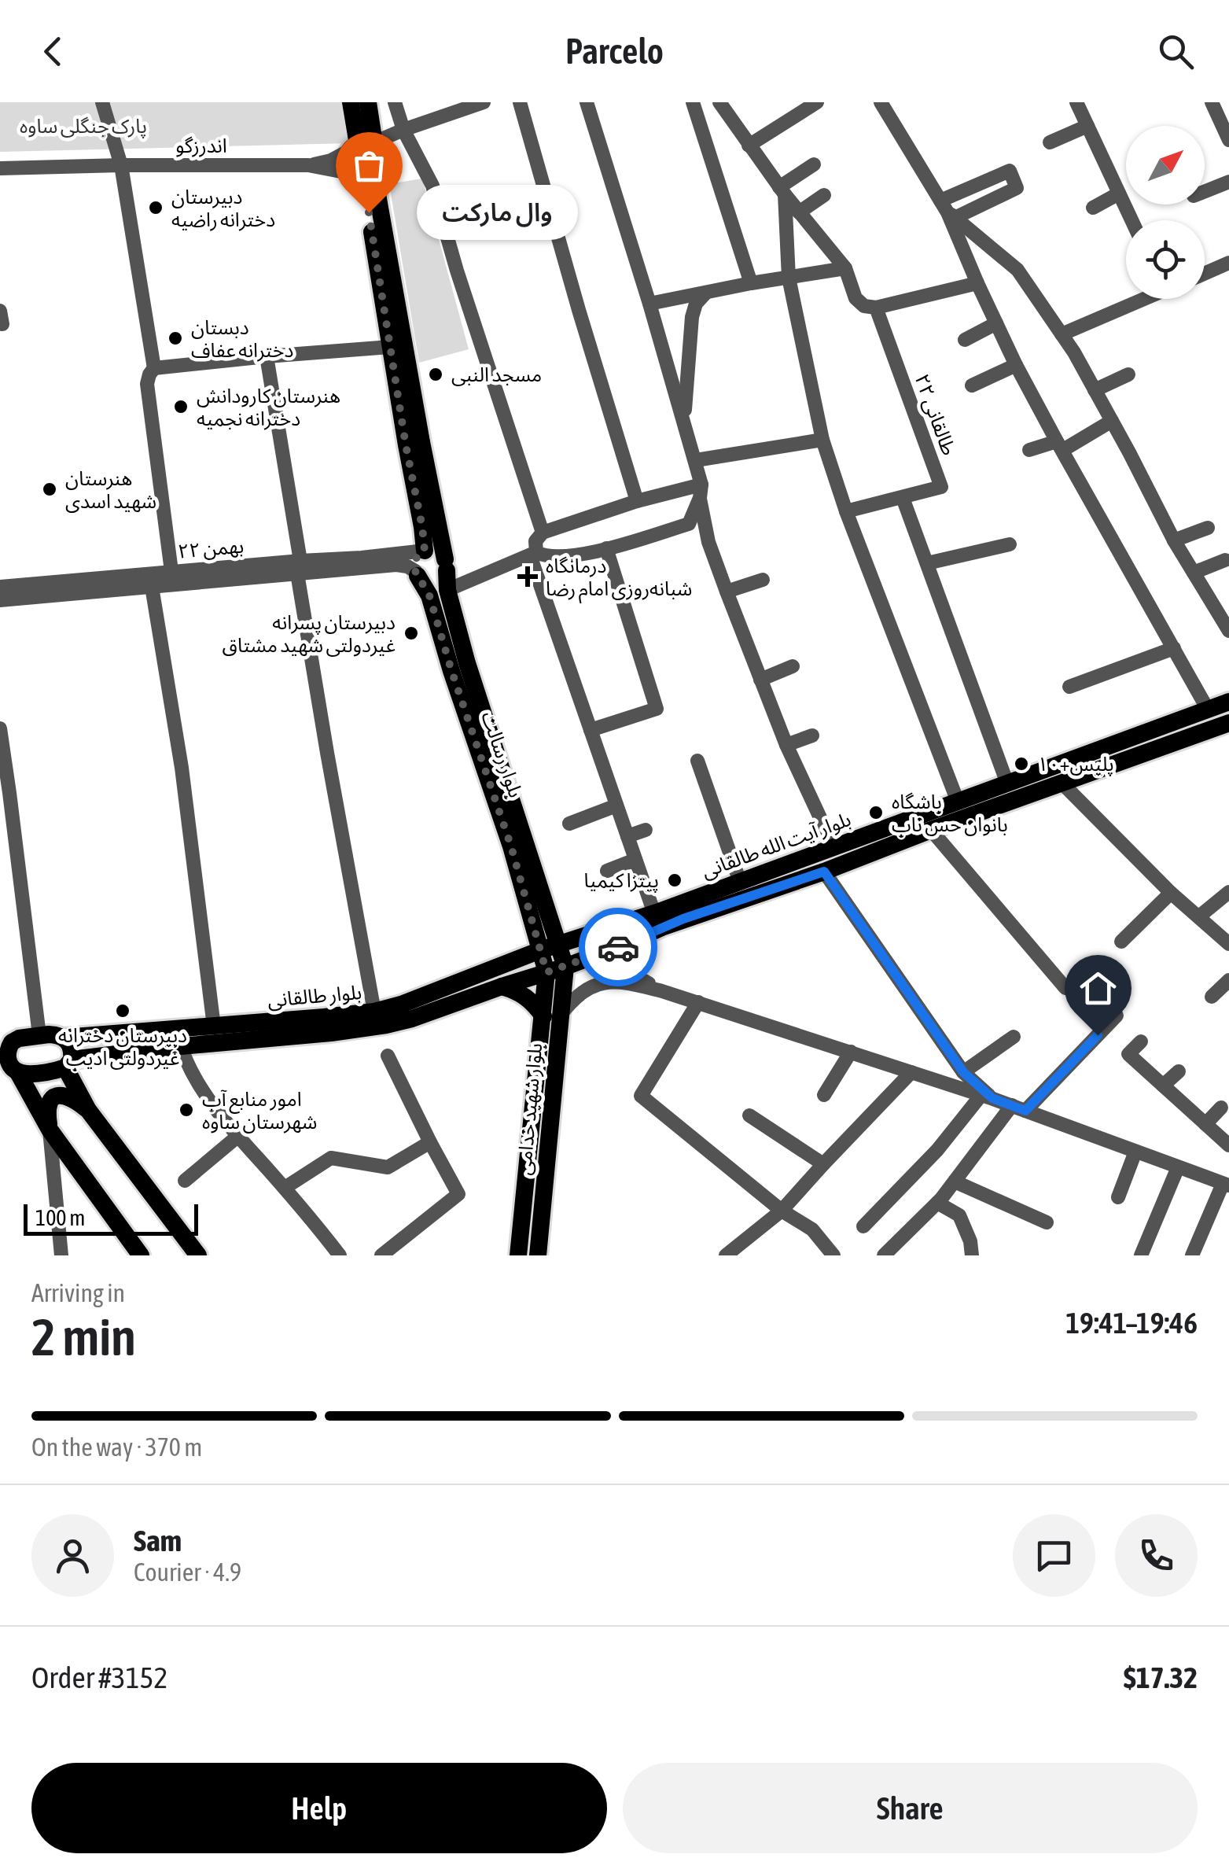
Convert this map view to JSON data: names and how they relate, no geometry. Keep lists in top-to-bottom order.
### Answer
{
  "streets": {
    "main road": [
      "بلوار رسالت",
      "بلوار آیت الله طالقانی",
      "بلوار طالقانی",
      "بلوار شهید خدامی"
    ],
    "street": ["اندرزگو", "طالقانی ۲۲", "۲۲ بهمن"]
  },
  "crossings": [
    ["۲۲ بهمن", "بلوار رسالت"],
    ["بلوار رسالت", "بلوار آیت الله طالقانی"],
    ["بلوار رسالت", "بلوار طالقانی"],
    ["بلوار رسالت", "بلوار شهید خدامی"],
    ["بلوار آیت الله طالقانی", "بلوار طالقانی"],
    ["بلوار آیت الله طالقانی", "بلوار شهید خدامی"],
    ["بلوار طالقانی", "بلوار شهید خدامی"]
  ],
  "parks": ["پارک جنگلی ساوه"],
  "places": {
    "other": [
      "دبیرستان دخترانه راضیه",
      "وال مارکت",
      "دبستان دخترانه عفاف",
      "مسجد النبی",
      "هنرستان کارودانش دخترانه نجمیه",
      "هنرستان شهید اسدی",
      "دبیرستان پسرانه غیردولتی شهید مشتاق",
      "پلیس+۱۰",
      "باشگاه بانوان حس ناب",
      "پیتزا کیمیا",
      "دبیرستان دخترانه غیردولتی ادیب",
      "امور منابع آب شهرستان ساوه"
    ],
    "health": ["درمانگاه شبانه‌روزی امام رضا"]
  },
  "scale_bar": "100 m",
  "north": "top right",
  "page": {
    "header": "Parcelo",
    "bubble": "وال مارکت",
    "scale": "100 m",
    "heading": ["2 min", "Arriving in", "19:41–19:46"],
    "panel": [
      "Sam",
      "Courier · 4.9",
      "Order #3152",
      "$17.32"
    ],
    "bar": "On the way · 370 m",
    "buttons": ["Help", "Share"]
  }
}
